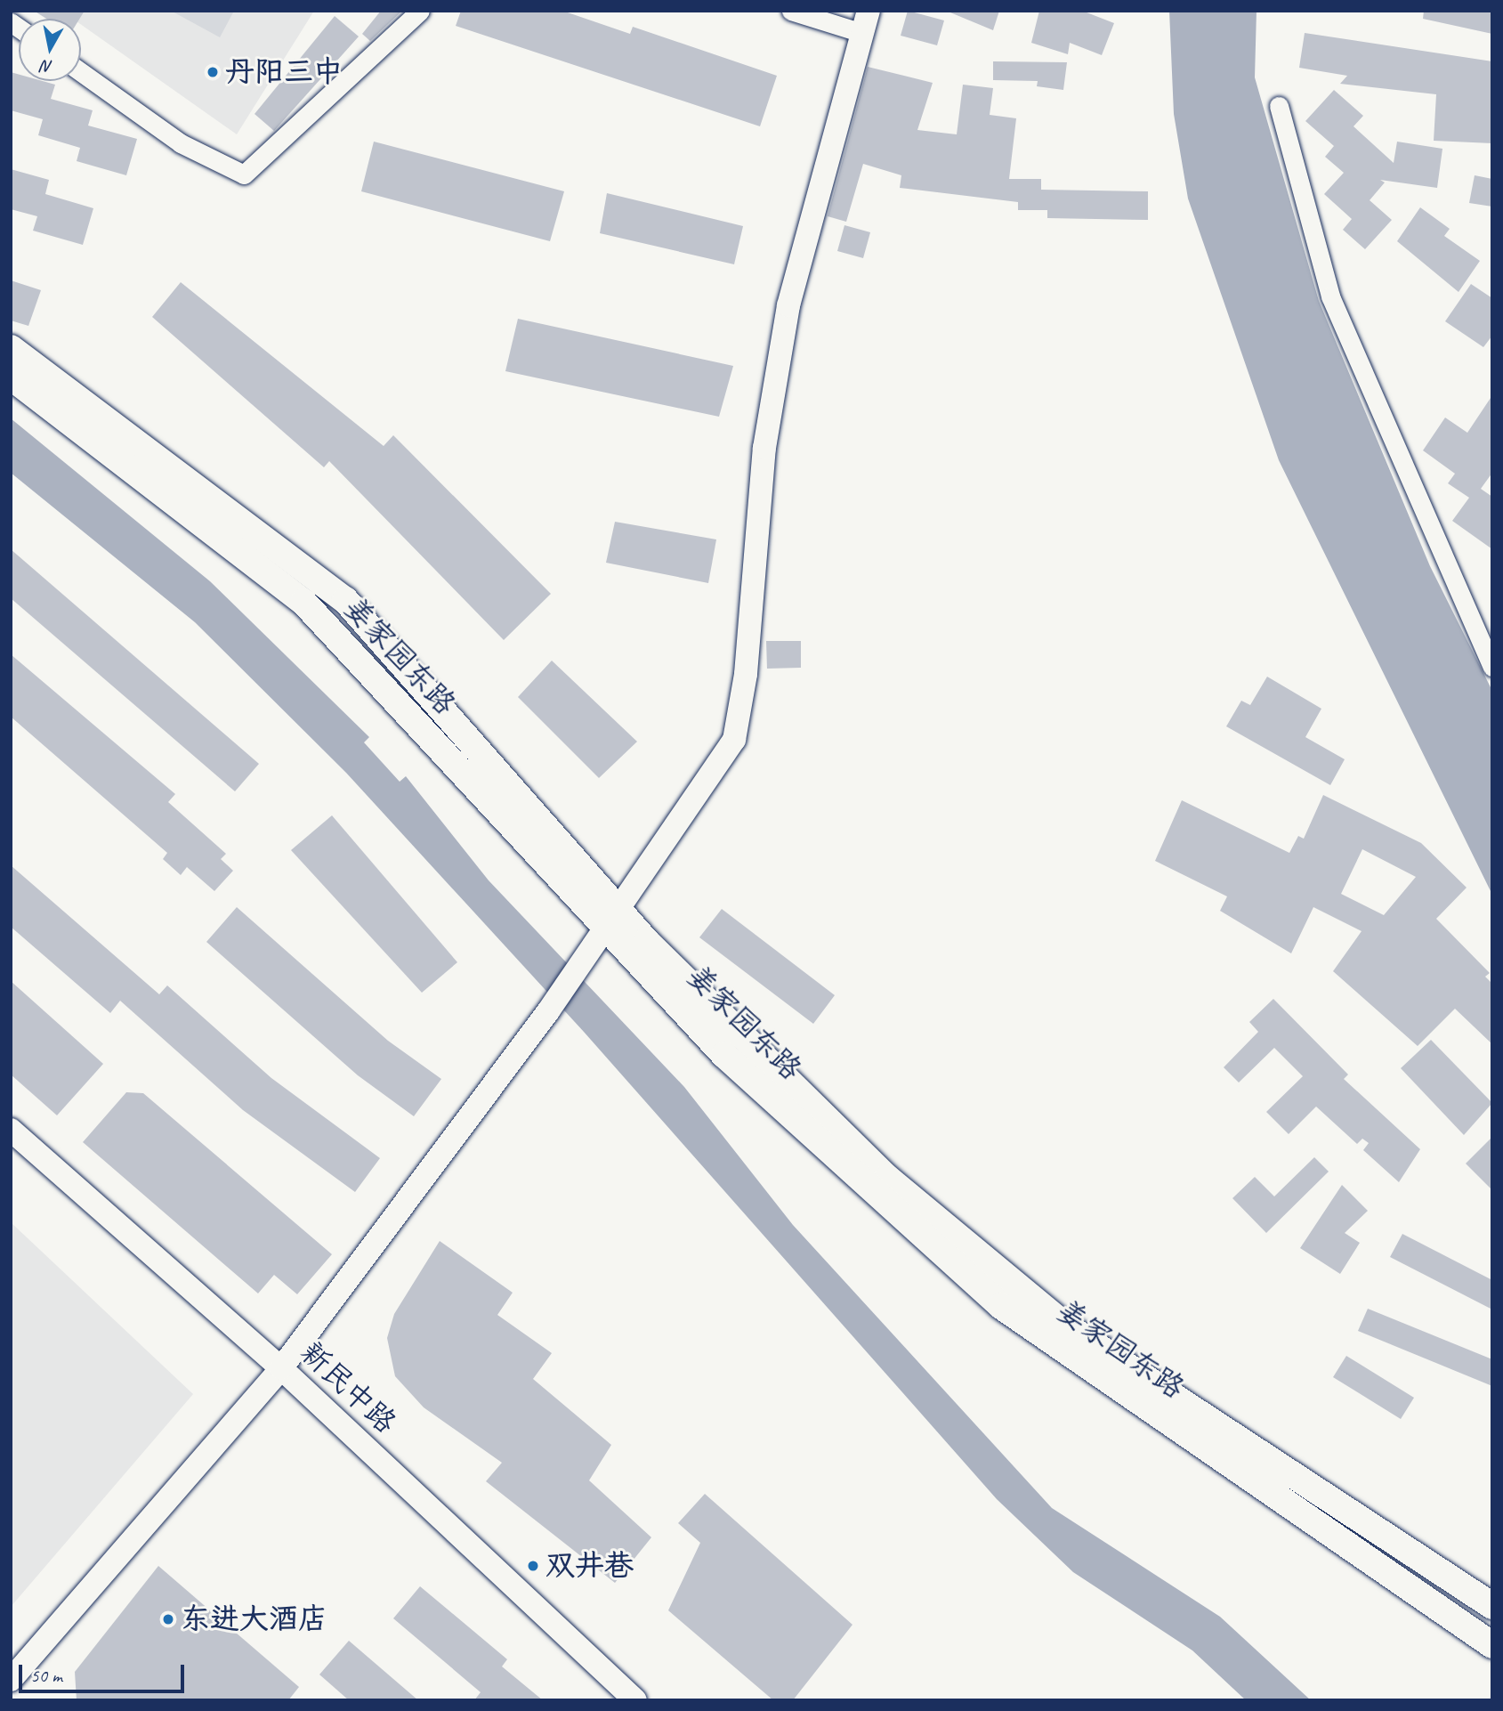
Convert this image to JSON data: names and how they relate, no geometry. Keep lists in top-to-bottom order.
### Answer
{
  "streets": {
    "main road": ["姜家园东路"],
    "street": ["新民中路"]
  },
  "places": ["丹阳三中", "双井巷", "东进大酒店"],
  "scale_bar": "50 m",
  "north": "bottom"
}
